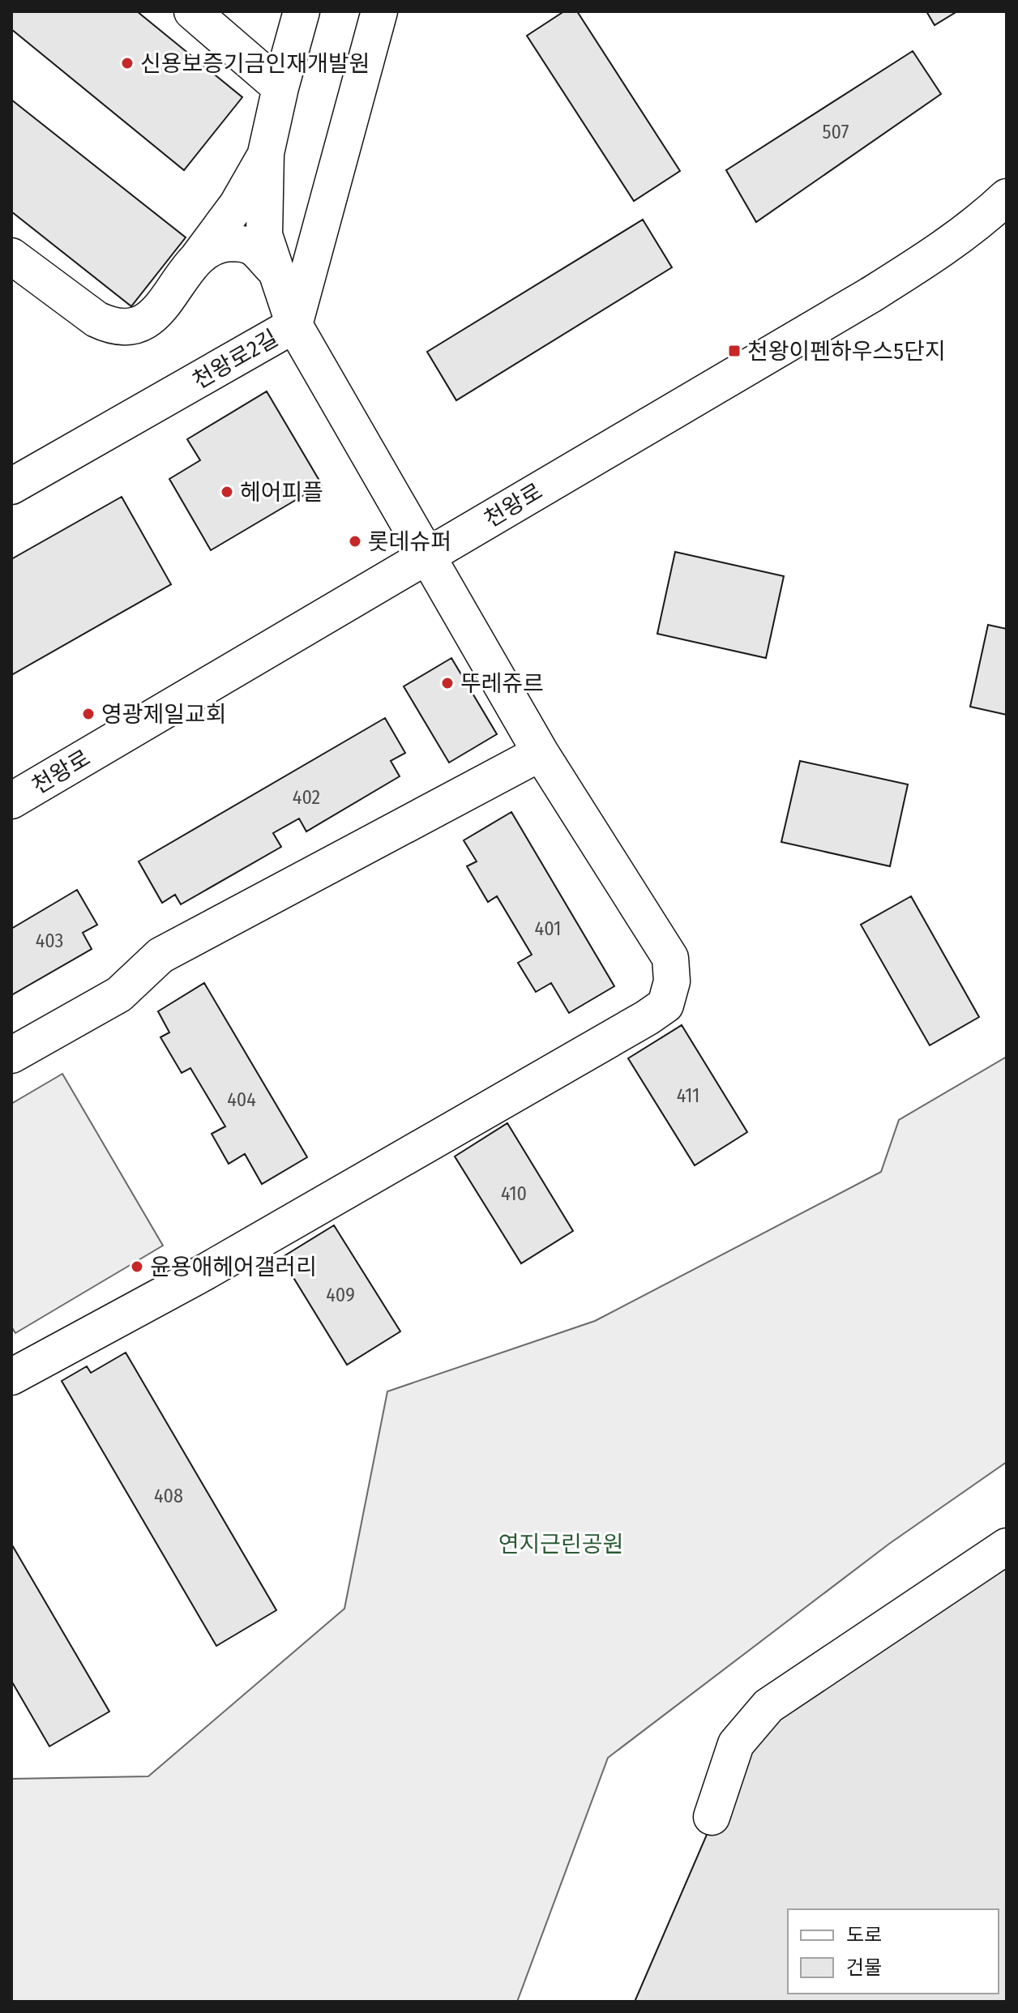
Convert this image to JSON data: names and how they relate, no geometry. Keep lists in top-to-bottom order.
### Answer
{
  "streets": {
    "street": ["천왕로2길", "천왕로"]
  },
  "crossings": [
    ["천왕로2길", "천왕로"]
  ],
  "parks": ["연지근린공원"],
  "places": {
    "other": [
      "신용보증기금인재개발원",
      "헤어피플",
      "롯데슈퍼",
      "뚜레쥬르",
      "영광제일교회",
      "윤용애헤어갤러리"
    ],
    "transit": ["천왕이펜하우스5단지"]
  },
  "house_numbers": [
    "507",
    "402",
    "401",
    "403",
    "411",
    "404",
    "410",
    "409",
    "408"
  ],
  "legend": ["도로", "건물"]
}
